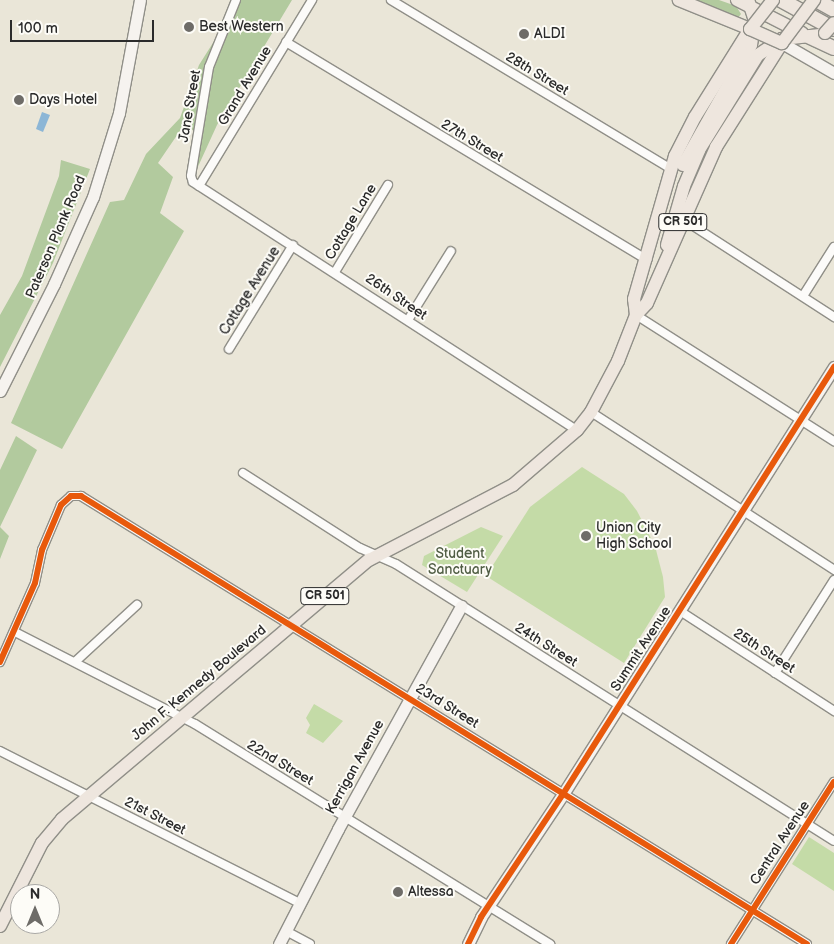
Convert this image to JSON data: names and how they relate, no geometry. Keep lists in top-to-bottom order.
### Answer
{
  "streets": {
    "main road": ["CR 501", "John F. Kennedy Boulevard"],
    "street": [
      "28th Street",
      "Grand Avenue",
      "Jane Street",
      "27th Street",
      "Cottage Lane",
      "Paterson Plank Road",
      "Cottage Avenue",
      "26th Street",
      "24th Street",
      "Summit Avenue",
      "25th Street",
      "23rd Street",
      "22nd Street",
      "Kerrigan Avenue",
      "21st Street",
      "Central Avenue"
    ]
  },
  "crossings": [
    ["28th Street", "CR 501"],
    ["Grand Avenue", "Jane Street"],
    ["Grand Avenue", "27th Street"],
    ["Grand Avenue", "26th Street"],
    ["Jane Street", "26th Street"],
    ["27th Street", "CR 501"],
    ["Cottage Lane", "26th Street"],
    ["CR 501", "John F. Kennedy Boulevard"],
    ["Cottage Avenue", "26th Street"],
    ["26th Street", "John F. Kennedy Boulevard"],
    ["24th Street", "Summit Avenue"],
    ["24th Street", "John F. Kennedy Boulevard"],
    ["24th Street", "Kerrigan Avenue"],
    ["24th Street", "Central Avenue"],
    ["Summit Avenue", "25th Street"],
    ["Summit Avenue", "23rd Street"],
    ["Summit Avenue", "22nd Street"],
    ["John F. Kennedy Boulevard", "23rd Street"],
    ["John F. Kennedy Boulevard", "22nd Street"],
    ["John F. Kennedy Boulevard", "21st Street"],
    ["23rd Street", "22nd Street"],
    ["23rd Street", "Kerrigan Avenue"],
    ["23rd Street", "Central Avenue"],
    ["22nd Street", "Kerrigan Avenue"],
    ["Kerrigan Avenue", "21st Street"]
  ],
  "parks": ["Student Sanctuary"],
  "places": [
    "Best Western",
    "ALDI",
    "Days Hotel",
    "Union City High School",
    "Altessa"
  ],
  "scale_bar": "100 m",
  "north": "top"
}
